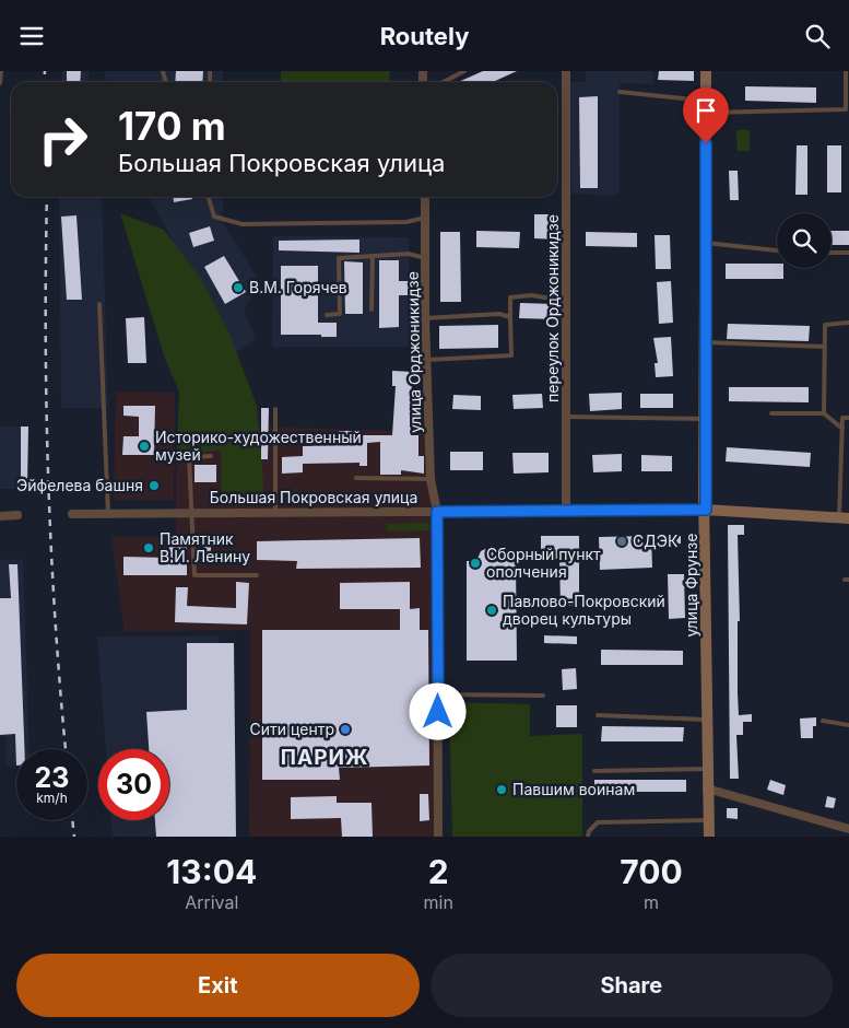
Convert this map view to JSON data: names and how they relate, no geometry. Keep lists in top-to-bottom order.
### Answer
{
  "streets": {
    "main road": ["Большая Покровская улица", "улица Фрунзе"],
    "street": ["переулок Орджоникидзе", "улица Орджоникидзе"]
  },
  "crossings": [
    ["переулок Орджоникидзе", "Большая Покровская улица"],
    ["улица Орджоникидзе", "Большая Покровская улица"],
    ["Большая Покровская улица", "улица Фрунзе"]
  ],
  "districts": ["ПАРИЖ"],
  "places": [
    "В.М. Горячев",
    "Историко-художественный музей",
    "Эйфелева башня",
    "СДЭК",
    "Памятник В.И. Ленину",
    "Сборный пункт ополчения",
    "Павлово-Покровский дворец культуры",
    "Сити центр",
    "Павшим воинам"
  ],
  "page": {
    "header": "Routely",
    "turn": ["170 m", "Большая Покровская улица"],
    "speed": "23 km/h",
    "limit": "30",
    "eta": [
      "13:04",
      "Arrival",
      "2",
      "min",
      "700",
      "m"
    ],
    "buttons": ["Exit", "Share"]
  }
}
